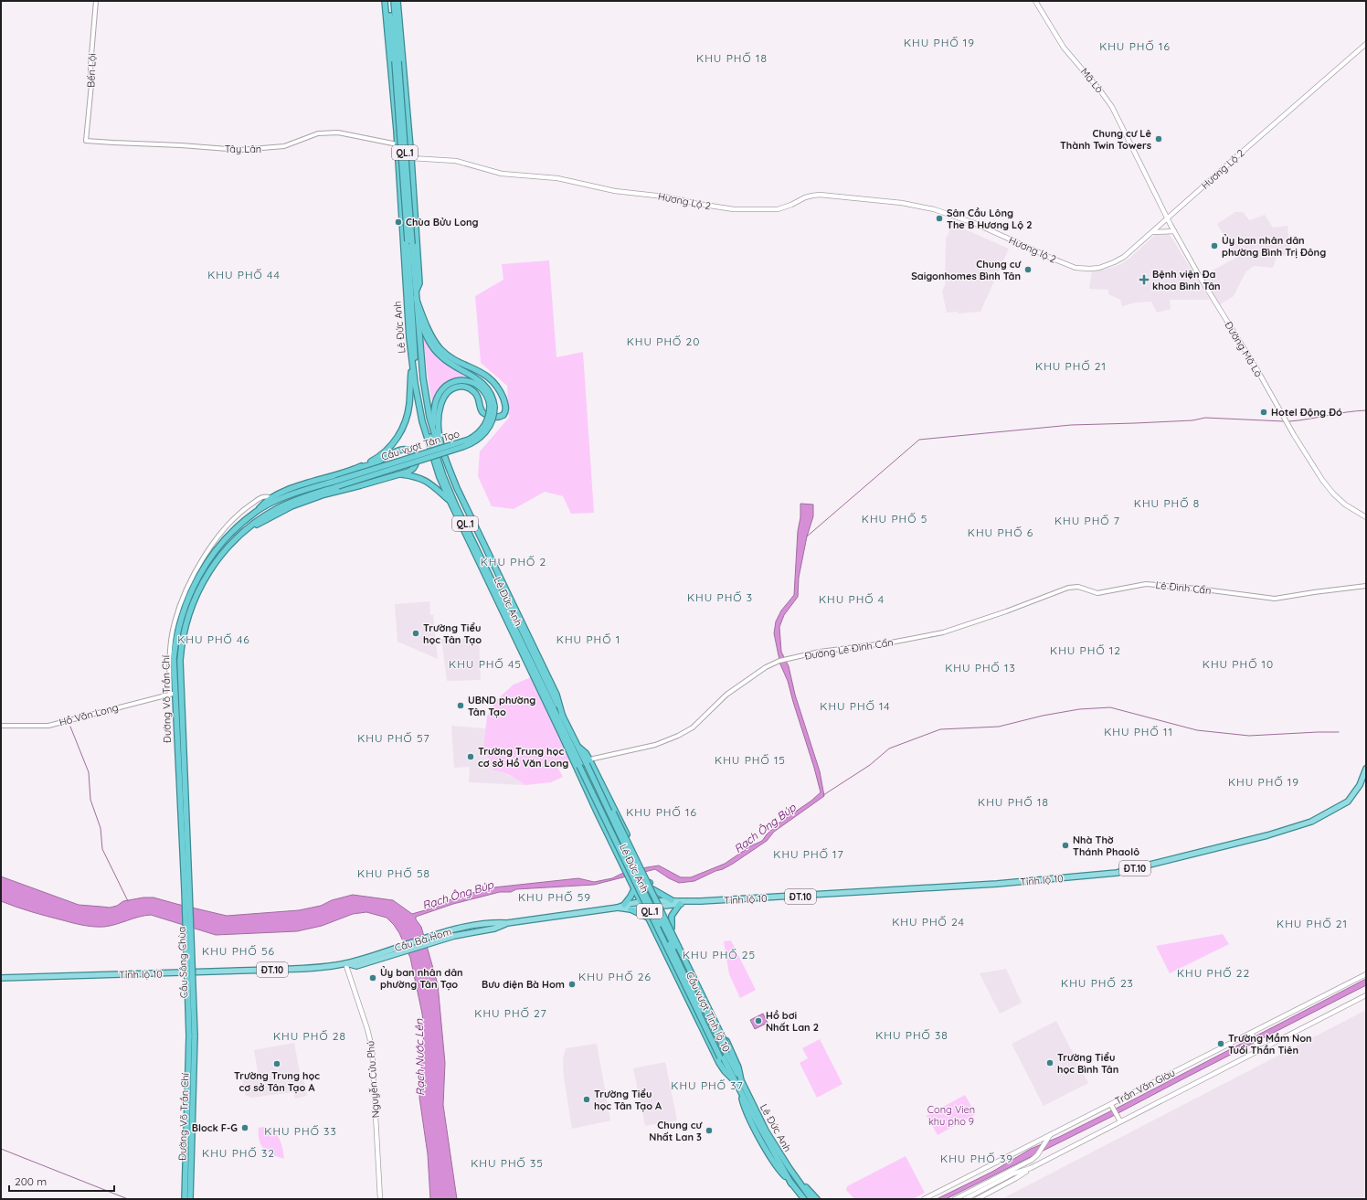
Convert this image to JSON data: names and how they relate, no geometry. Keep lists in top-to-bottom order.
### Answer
{
  "streets": {
    "highway": [
      "QL.1",
      "Lê Đức Anh",
      "Đường Võ Trần Chí",
      "Cầu Sông Chùa",
      "Cầu vượt Tỉnh lộ 10"
    ],
    "main road": [
      "Mã Lò",
      "Hương Lộ 2",
      "Hương lộ 2",
      "Đường Mã Lò",
      "ĐT.10",
      "Tỉnh lộ 10",
      "Cầu Bà Hom",
      "Nguyễn Cửu Phú",
      "Trần Văn Giàu"
    ],
    "street": [
      "Bến Lội",
      "Tây Lân",
      "Lê Đình Cẩn",
      "Đường Lê Đình Cẩn",
      "Hồ Văn Long"
    ]
  },
  "crossings": [
    ["Bến Lội", "Tây Lân"],
    ["Mã Lò", "Đường Mã Lò"],
    ["Tây Lân", "Lê Đức Anh"],
    ["Hương Lộ 2", "Hương lộ 2"],
    ["Hương Lộ 2", "Lê Đức Anh"],
    ["Hương Lộ 2", "Đường Mã Lò"],
    ["Lê Đức Anh", "Đường Lê Đình Cẩn"],
    ["Lê Đức Anh", "Tỉnh lộ 10"],
    ["Lê Đức Anh", "Cầu vượt Tỉnh lộ 10"],
    ["Lê Đình Cẩn", "Đường Lê Đình Cẩn"],
    ["Đường Lê Đình Cẩn", "Cầu vượt Tỉnh lộ 10"],
    ["Đường Võ Trần Chí", "Hồ Văn Long"],
    ["Đường Võ Trần Chí", "Cầu Sông Chùa"],
    ["Tỉnh lộ 10", "Cầu Bà Hom"],
    ["Tỉnh lộ 10", "Nguyễn Cửu Phú"]
  ],
  "districts": [
    "KHU PHỐ 19",
    "KHU PHỐ 16",
    "KHU PHỐ 18",
    "KHU PHỐ 44",
    "KHU PHỐ 20",
    "KHU PHỐ 21",
    "KHU PHỐ 8",
    "KHU PHỐ 5",
    "KHU PHỐ 7",
    "KHU PHỐ 6",
    "KHU PHỐ 2",
    "KHU PHỐ 3",
    "KHU PHỐ 4",
    "KHU PHỐ 46",
    "KHU PHỐ 1",
    "KHU PHỐ 12",
    "KHU PHỐ 45",
    "KHU PHỐ 10",
    "KHU PHỐ 13",
    "KHU PHỐ 14",
    "KHU PHỐ 11",
    "KHU PHỐ 57",
    "KHU PHỐ 15",
    "KHU PHỐ 19",
    "KHU PHỐ 18",
    "KHU PHỐ 16",
    "KHU PHỐ 17",
    "KHU PHỐ 58",
    "KHU PHỐ 59",
    "KHU PHỐ 24",
    "KHU PHỐ 21",
    "KHU PHỐ 56",
    "KHU PHỐ 25",
    "KHU PHỐ 22",
    "KHU PHỐ 26",
    "KHU PHỐ 23",
    "KHU PHỐ 27",
    "KHU PHỐ 38",
    "KHU PHỐ 28",
    "KHU PHỐ 37",
    "KHU PHỐ 33",
    "KHU PHỐ 32",
    "KHU PHỐ 39",
    "KHU PHỐ 35"
  ],
  "water": ["Rạch Ông Búp", "Rạch Nước Lên"],
  "parks": ["Cong Vien khu pho 9"],
  "places": {
    "other": [
      "Chung cư Lê Thành Twin Towers",
      "Sân Cầu Lông The B Hương Lộ 2",
      "Chùa Bửu Long",
      "Ủy ban nhân dân phường Bình Trị Đông",
      "Chung cư Saigonhomes Bình Tân",
      "Hotel Động Đó",
      "Trường Tiểu học Tân Tạo",
      "UBND phường Tân Tạo",
      "Trường Trung học cơ sở Hồ Văn Long",
      "Nhà Thờ Thánh Phaolô",
      "Ủy ban nhân dân phường Tân Tạo",
      "Bưu điện Bà Hom",
      "Hồ bơi Nhất Lan 2",
      "Trường Mầm Non Tuổi Thần Tiên",
      "Trường Tiểu học Bình Tân",
      "Trường Trung học cơ sở Tân Tạo A",
      "Trường Tiểu học Tân Tạo A",
      "Block F-G",
      "Chung cư Nhất Lan 3"
    ],
    "health": ["Bệnh viện Đa khoa Bình Tân"]
  },
  "scale_bar": "200 m"
}
